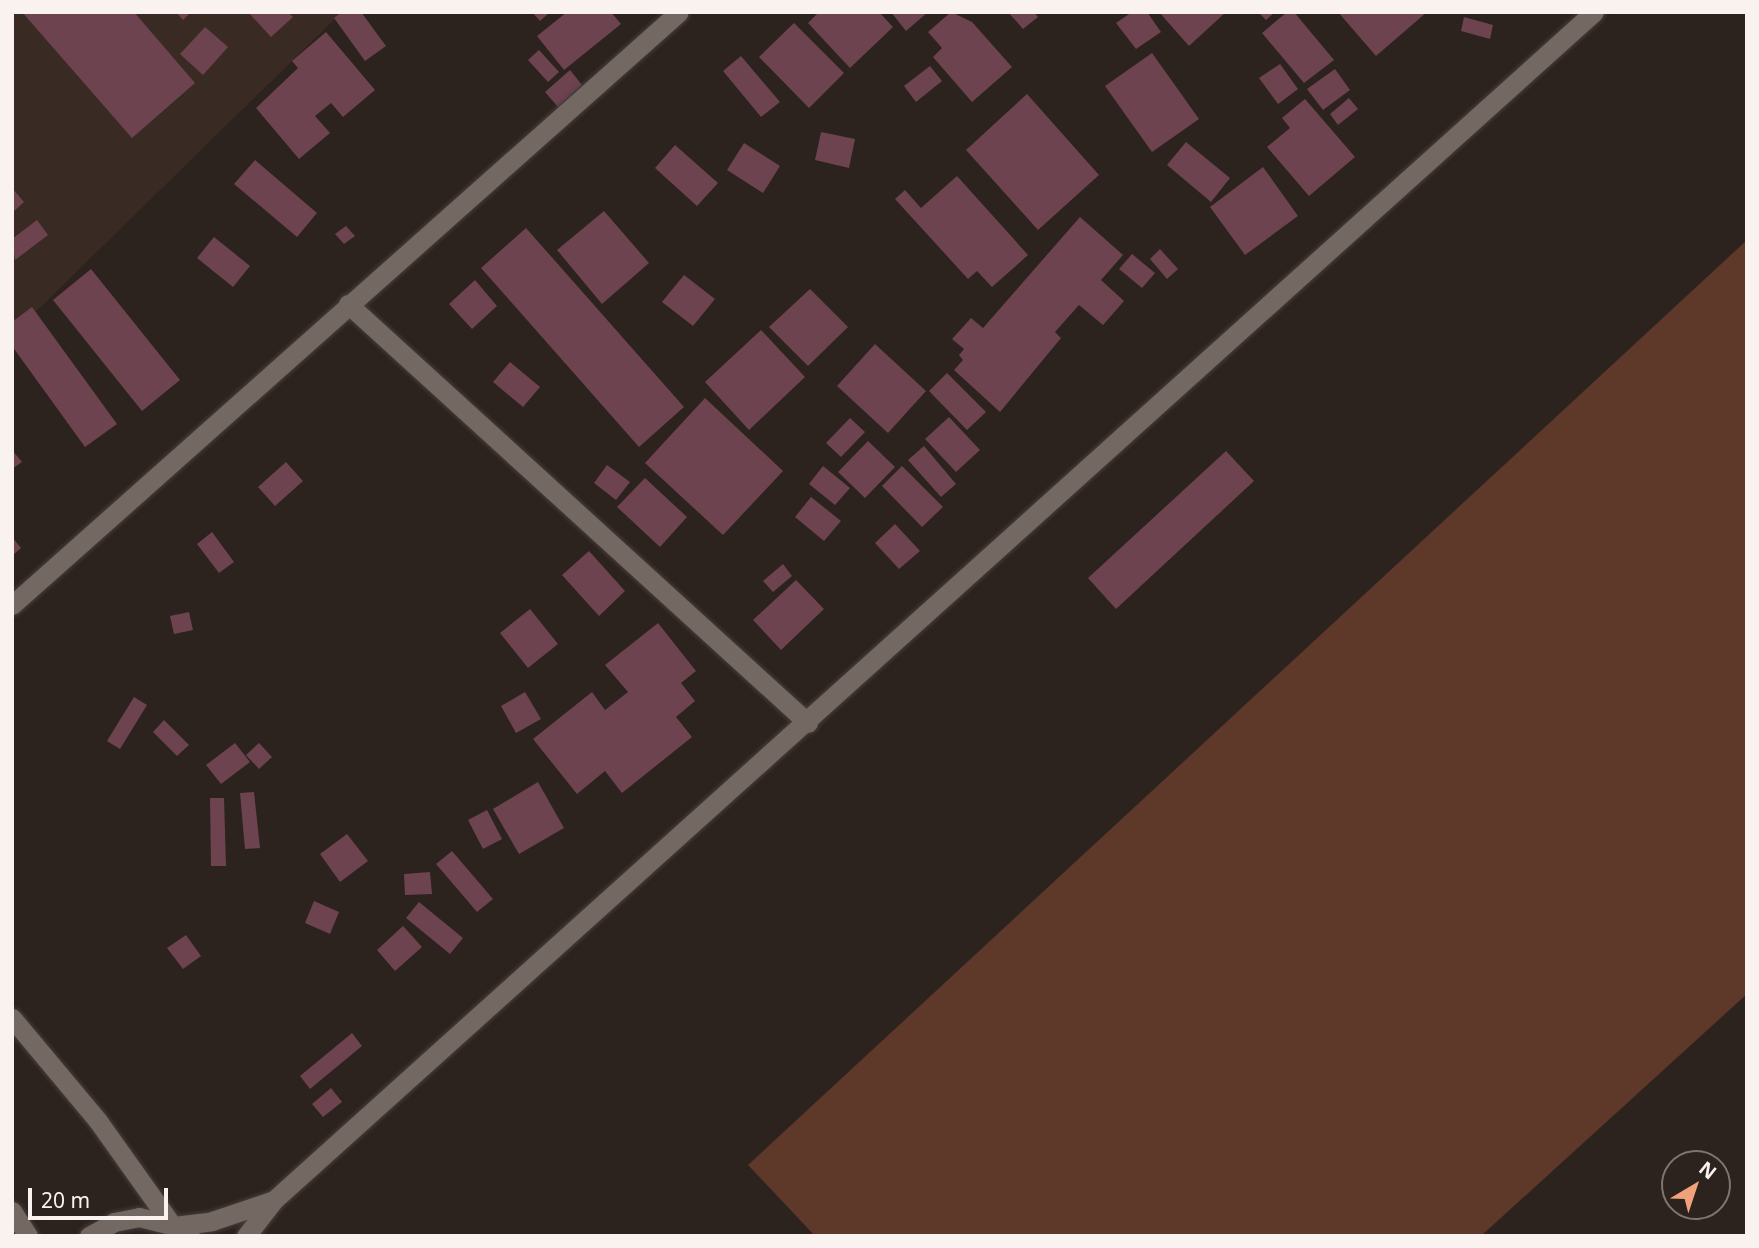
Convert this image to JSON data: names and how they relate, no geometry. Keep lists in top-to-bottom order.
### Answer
{
  "scale_bar": "20 m",
  "north": "top right"
}
